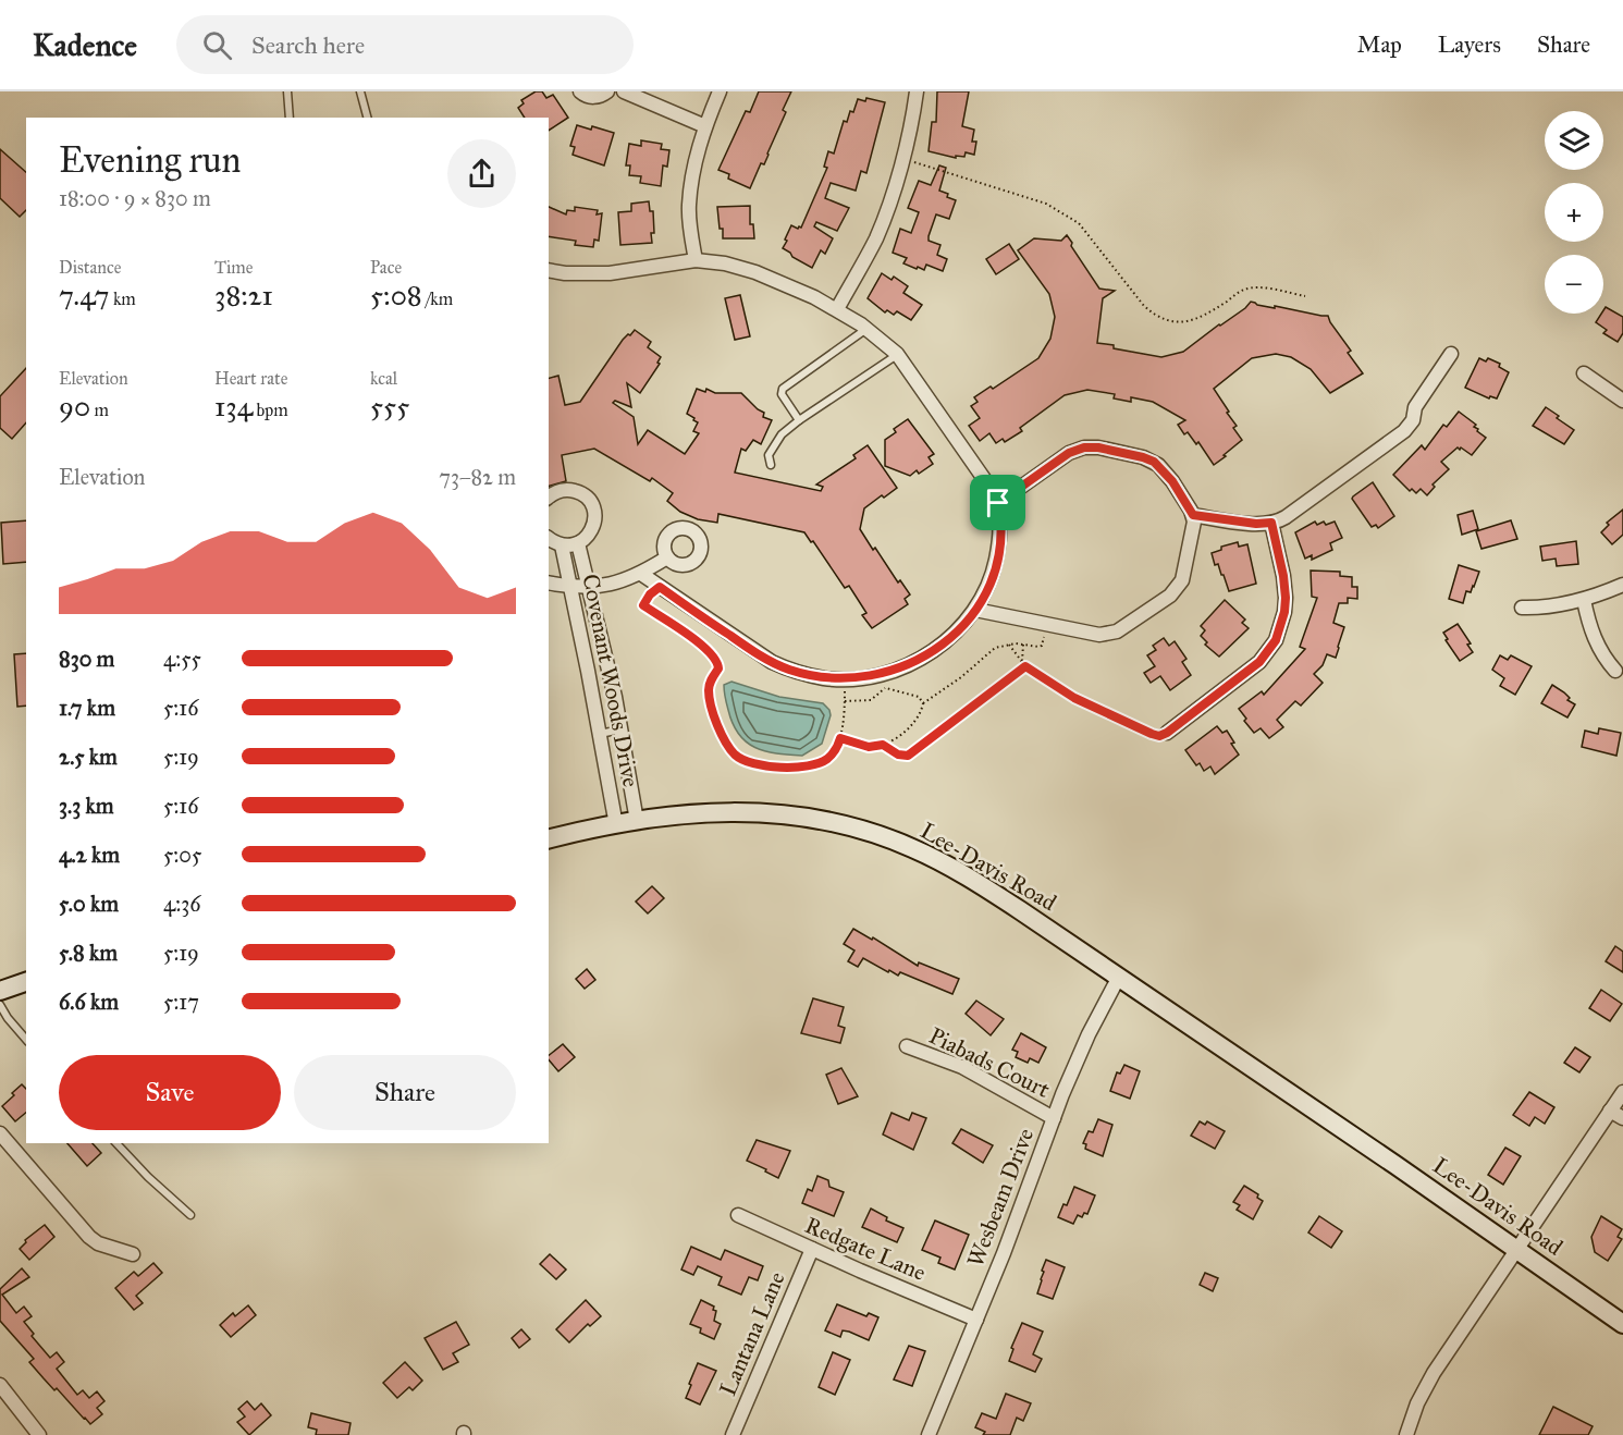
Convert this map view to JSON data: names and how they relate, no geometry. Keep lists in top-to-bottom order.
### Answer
{
  "streets": {
    "main road": ["Lee-Davis Road"],
    "street": [
      "Covenant Woods Drive",
      "Piabads Court",
      "Wesbeam Drive",
      "Redgate Lane",
      "Lantana Lane"
    ]
  },
  "crossings": [
    ["Covenant Woods Drive", "Lee-Davis Road"],
    ["Lee-Davis Road", "Wesbeam Drive"],
    ["Piabads Court", "Wesbeam Drive"],
    ["Wesbeam Drive", "Redgate Lane"],
    ["Redgate Lane", "Lantana Lane"]
  ],
  "page": {
    "header": "Kadence",
    "search": "Search here",
    "nav": ["Map", "Layers", "Share"],
    "map_buttons": ["+", "−"],
    "heading": ["Evening run", "18:00 · 9 × 830 m"],
    "stats": [
      ["Distance", "7.47 km"],
      ["Time", "38:21"],
      ["Pace", "5:08 /km"],
      ["Elevation", "90 m"],
      ["Heart rate", "134 bpm"],
      ["kcal", "555"]
    ],
    "chart": ["Elevation", "73–82 m"],
    "list": [
      {
        "name": "830 m",
        "note": "4:55"
      },
      {
        "name": "1.7 km",
        "note": "5:16"
      },
      {
        "name": "2.5 km",
        "note": "5:19"
      },
      {
        "name": "3.3 km",
        "note": "5:16"
      },
      {
        "name": "4.2 km",
        "note": "5:05"
      },
      {
        "name": "5.0 km",
        "note": "4:36"
      },
      {
        "name": "5.8 km",
        "note": "5:19"
      },
      {
        "name": "6.6 km",
        "note": "5:17"
      }
    ],
    "buttons": ["Save", "Share"]
  }
}
